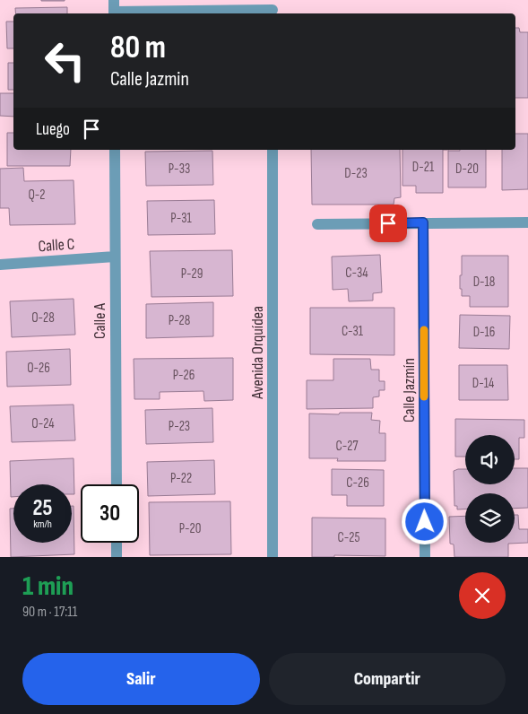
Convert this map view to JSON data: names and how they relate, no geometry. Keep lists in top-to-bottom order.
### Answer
{
  "streets": {
    "street": [
      "Calle C",
      "Calle A",
      "Avenida Orquídea",
      "Calle Jazmín"
    ]
  },
  "crossings": [
    ["Calle C", "Calle A"]
  ],
  "house_numbers": [
    "D-21",
    "P-33",
    "D-20",
    "D-23",
    "Q-2",
    "P-31",
    "C-34",
    "P-29",
    "D-18",
    "O-28",
    "P-28",
    "C-31",
    "D-16",
    "O-26",
    "P-26",
    "D-14",
    "O-24",
    "P-23",
    "C-27",
    "P-22",
    "C-26",
    "P-20",
    "C-25"
  ],
  "page": {
    "turn": ["80 m", "Calle Jazmin"],
    "then": "Luego",
    "speed": "25 km/h",
    "limit": "30",
    "heading": ["1 min", "90 m · 17:11"],
    "buttons": ["Salir", "Compartir"]
  }
}
